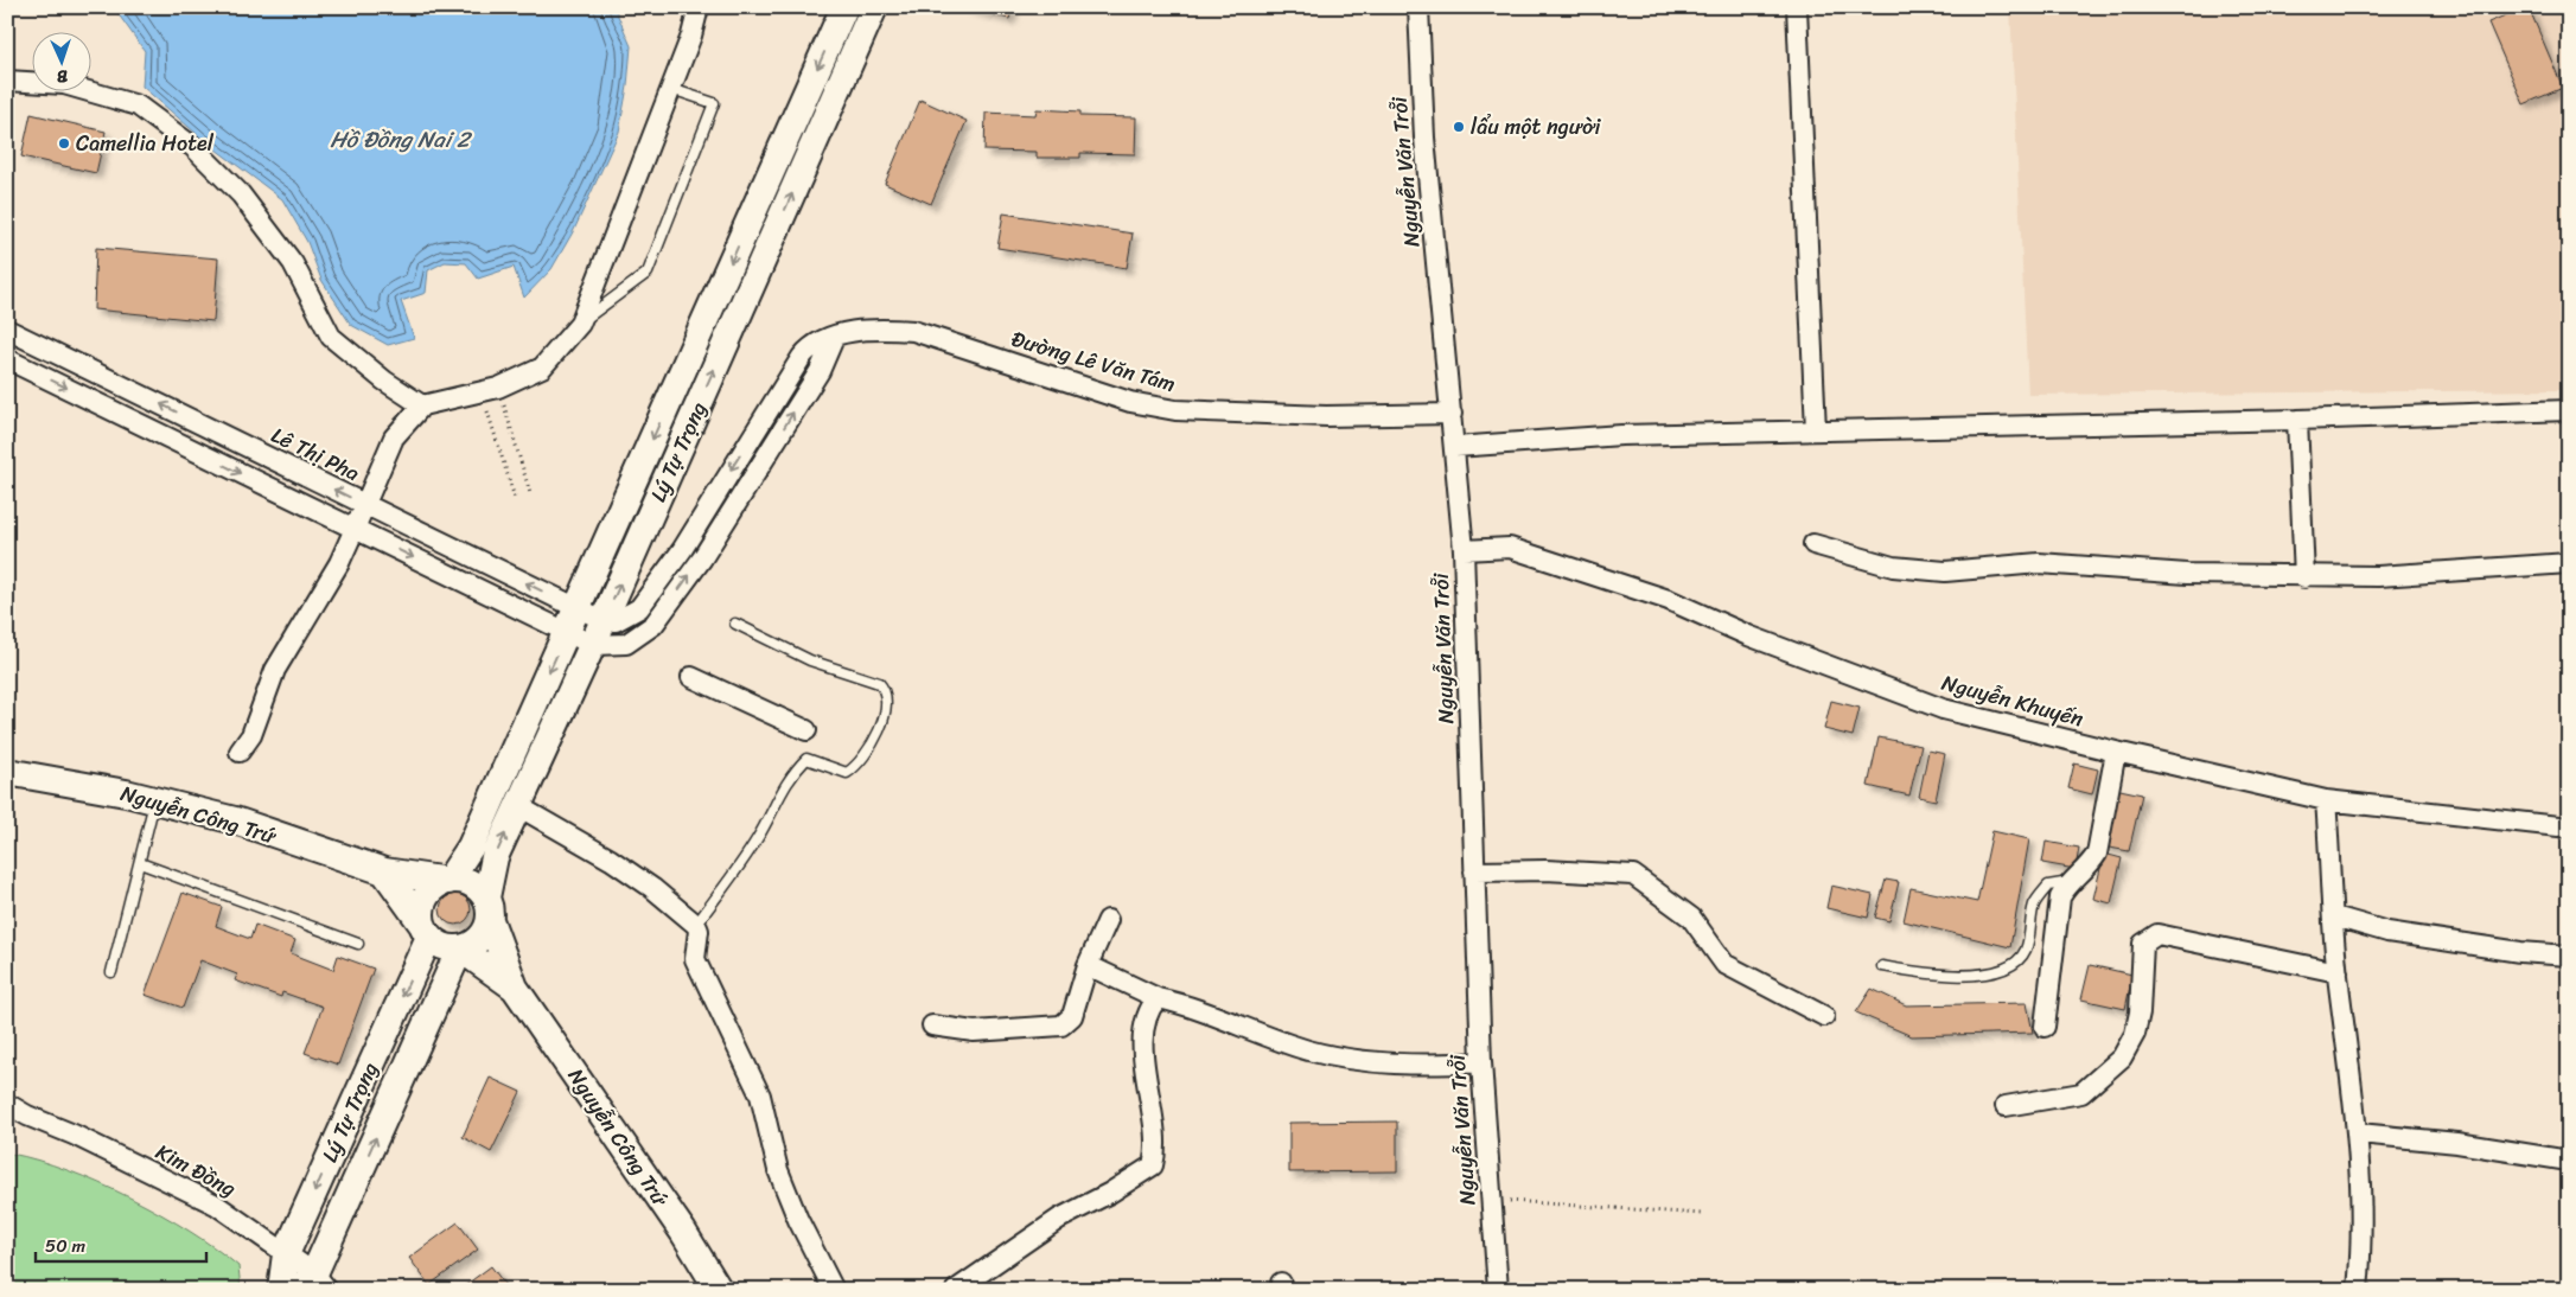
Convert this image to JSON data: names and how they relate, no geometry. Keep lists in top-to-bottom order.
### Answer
{
  "streets": {
    "street": [
      "Nguyễn Văn Trỗi",
      "Đường Lê Văn Tám",
      "Lý Tự Trọng",
      "Lê Thị Pha",
      "Nguyễn Khuyến",
      "Nguyễn Công Trứ",
      "Kim Đồng"
    ]
  },
  "crossings": [
    ["Nguyễn Văn Trỗi", "Đường Lê Văn Tám"],
    ["Nguyễn Văn Trỗi", "Nguyễn Khuyến"],
    ["Đường Lê Văn Tám", "Lý Tự Trọng"],
    ["Đường Lê Văn Tám", "Lê Thị Pha"],
    ["Lý Tự Trọng", "Lê Thị Pha"],
    ["Lý Tự Trọng", "Nguyễn Công Trứ"],
    ["Lý Tự Trọng", "Kim Đồng"]
  ],
  "water": ["Hồ Đồng Nai 2"],
  "places": ["lẩu một người", "Camellia Hotel"],
  "scale_bar": "50 m",
  "north": "bottom"
}
